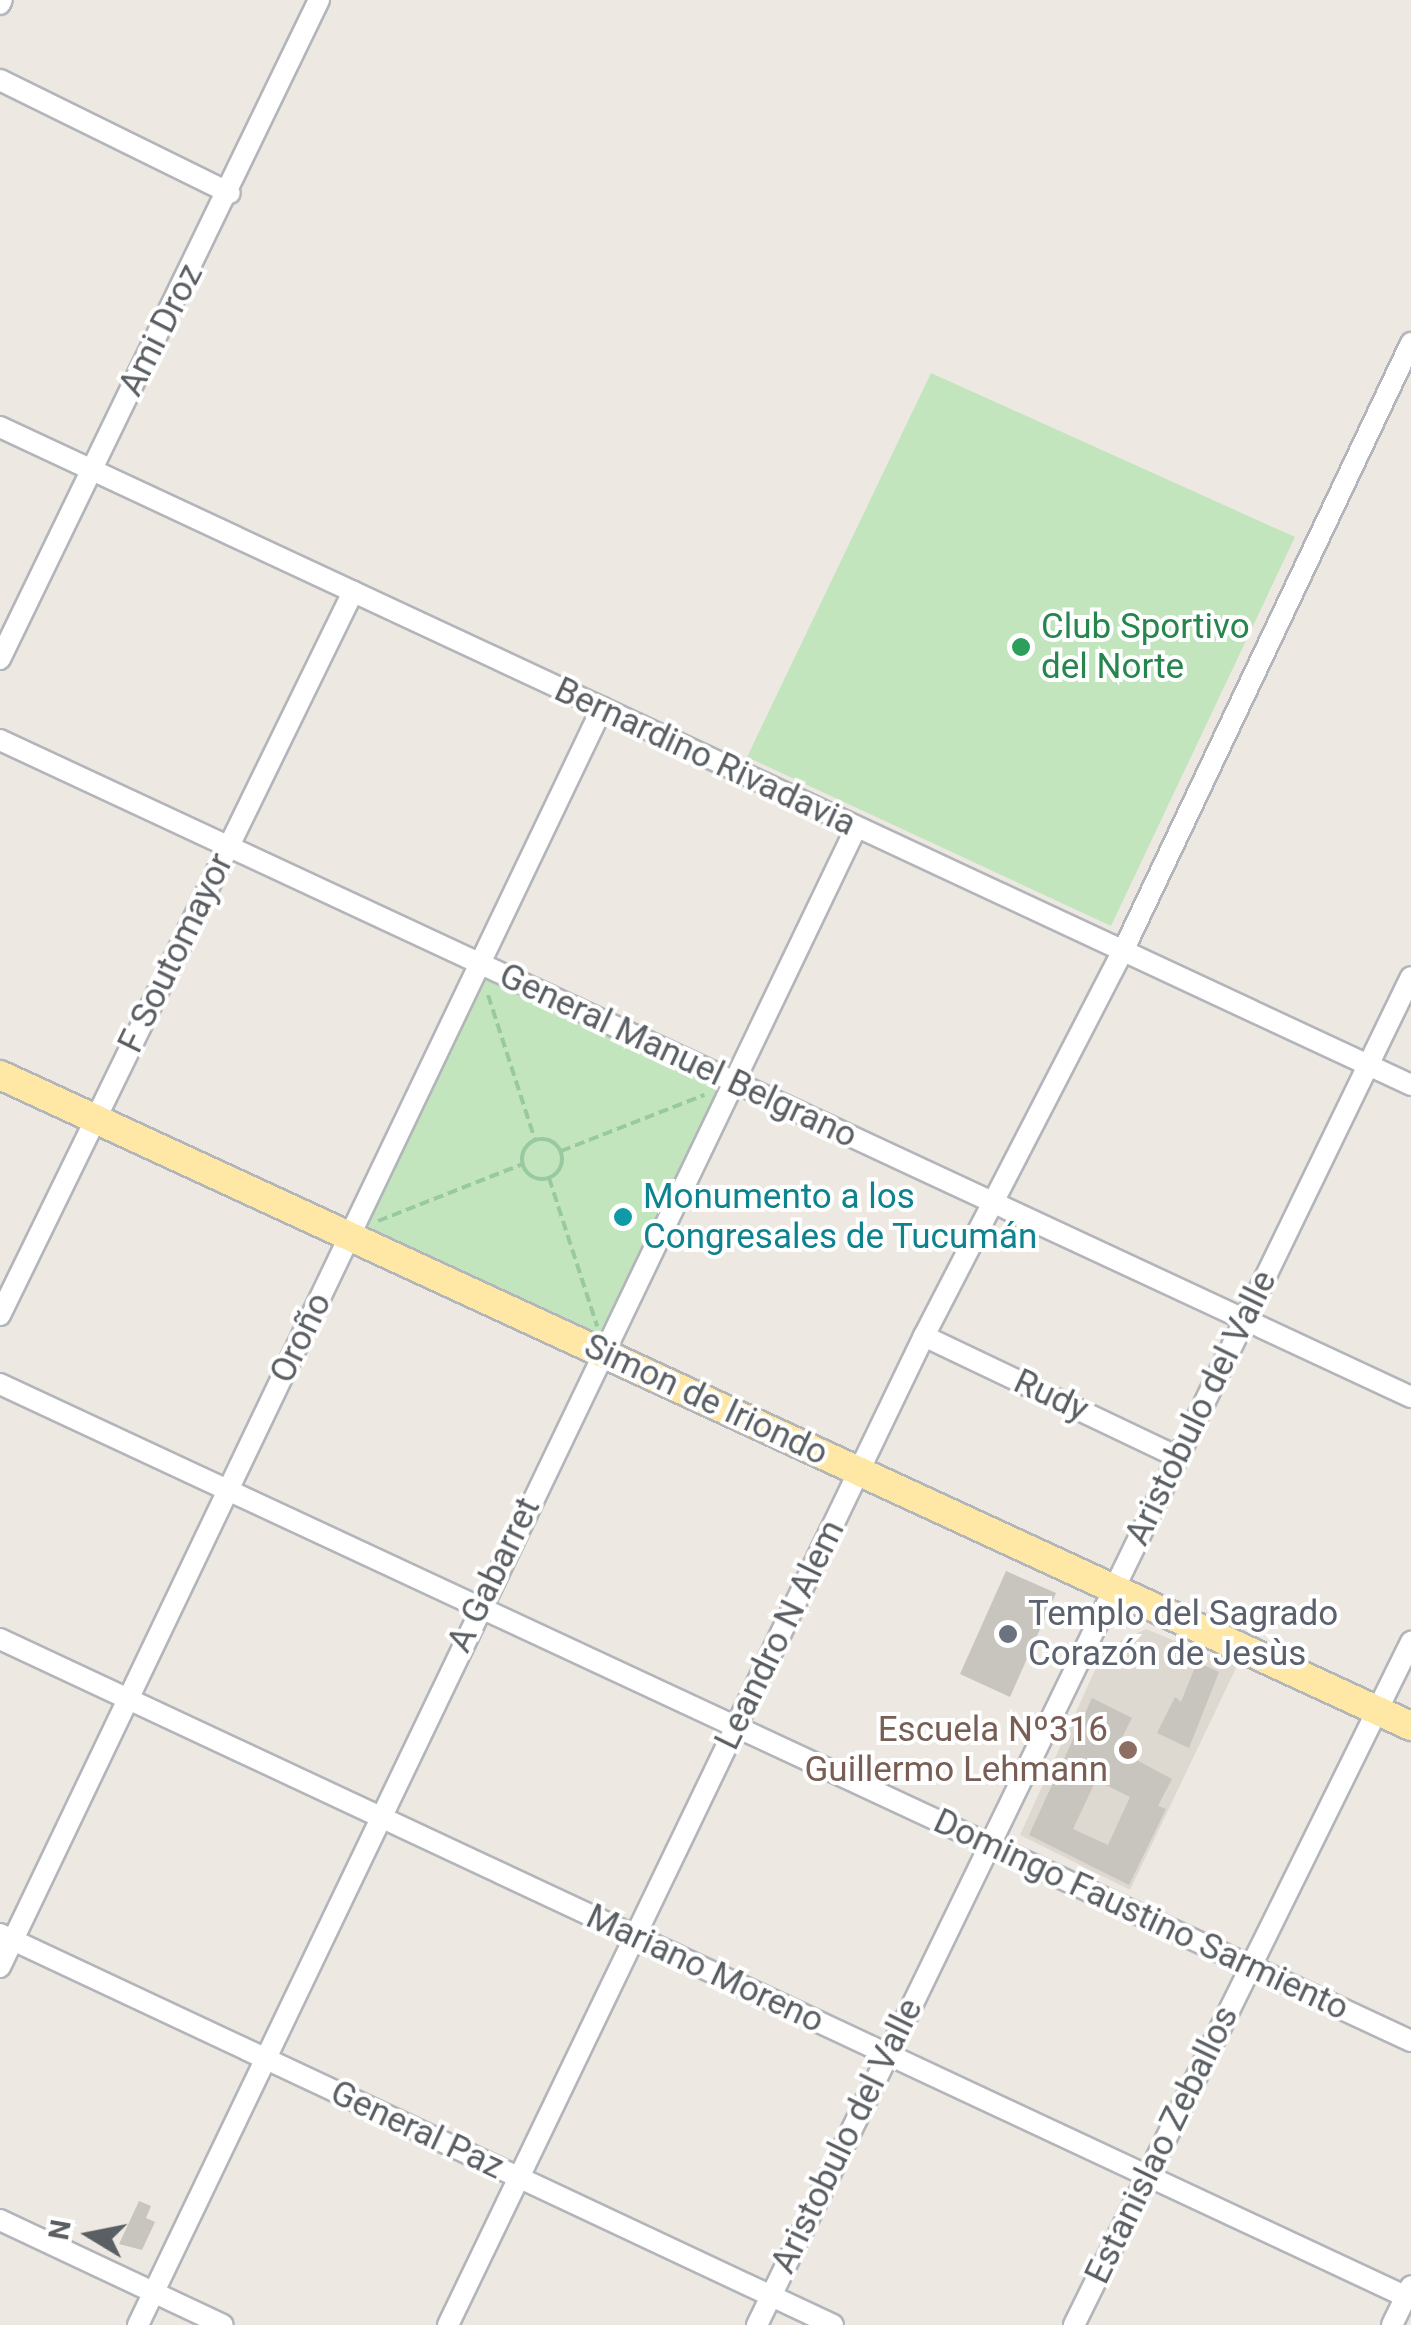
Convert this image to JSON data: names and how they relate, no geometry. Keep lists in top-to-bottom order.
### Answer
{
  "streets": {
    "main road": ["Simon de Iriondo"],
    "street": [
      "Ami Droz",
      "Bernardino Rivadavia",
      "F Soutomayor",
      "General Manuel Belgrano",
      "Oroño",
      "Rudy",
      "Aristobulo del Valle",
      "A Gabarret",
      "Leandro N Alem",
      "Domingo Faustino Sarmiento",
      "Mariano Moreno",
      "General Paz",
      "Estanislao Zeballos"
    ]
  },
  "crossings": [
    ["Ami Droz", "Bernardino Rivadavia"],
    ["Bernardino Rivadavia", "F Soutomayor"],
    ["Bernardino Rivadavia", "Oroño"],
    ["Bernardino Rivadavia", "Aristobulo del Valle"],
    ["Bernardino Rivadavia", "A Gabarret"],
    ["Bernardino Rivadavia", "Leandro N Alem"],
    ["F Soutomayor", "General Manuel Belgrano"],
    ["F Soutomayor", "Simon de Iriondo"],
    ["General Manuel Belgrano", "Oroño"],
    ["General Manuel Belgrano", "Aristobulo del Valle"],
    ["General Manuel Belgrano", "A Gabarret"],
    ["General Manuel Belgrano", "Leandro N Alem"],
    ["Oroño", "Simon de Iriondo"],
    ["Oroño", "Domingo Faustino Sarmiento"],
    ["Oroño", "Mariano Moreno"],
    ["Oroño", "General Paz"],
    ["Rudy", "Aristobulo del Valle"],
    ["Rudy", "Leandro N Alem"],
    ["Simon de Iriondo", "Aristobulo del Valle"],
    ["Simon de Iriondo", "A Gabarret"],
    ["Simon de Iriondo", "Leandro N Alem"],
    ["Simon de Iriondo", "Estanislao Zeballos"],
    ["Aristobulo del Valle", "Domingo Faustino Sarmiento"],
    ["Aristobulo del Valle", "Mariano Moreno"],
    ["Aristobulo del Valle", "General Paz"],
    ["A Gabarret", "Domingo Faustino Sarmiento"],
    ["A Gabarret", "Mariano Moreno"],
    ["A Gabarret", "General Paz"],
    ["Leandro N Alem", "Domingo Faustino Sarmiento"],
    ["Leandro N Alem", "Mariano Moreno"],
    ["Leandro N Alem", "General Paz"],
    ["Domingo Faustino Sarmiento", "Estanislao Zeballos"],
    ["Mariano Moreno", "Estanislao Zeballos"]
  ],
  "places": [
    "Club Sportivo del Norte",
    "Monumento a los Congresales de Tucumán",
    "Templo del Sagrado Corazón de Jesùs",
    "Escuela Nº316 Guillermo Lehmann"
  ],
  "north": "left"
}
